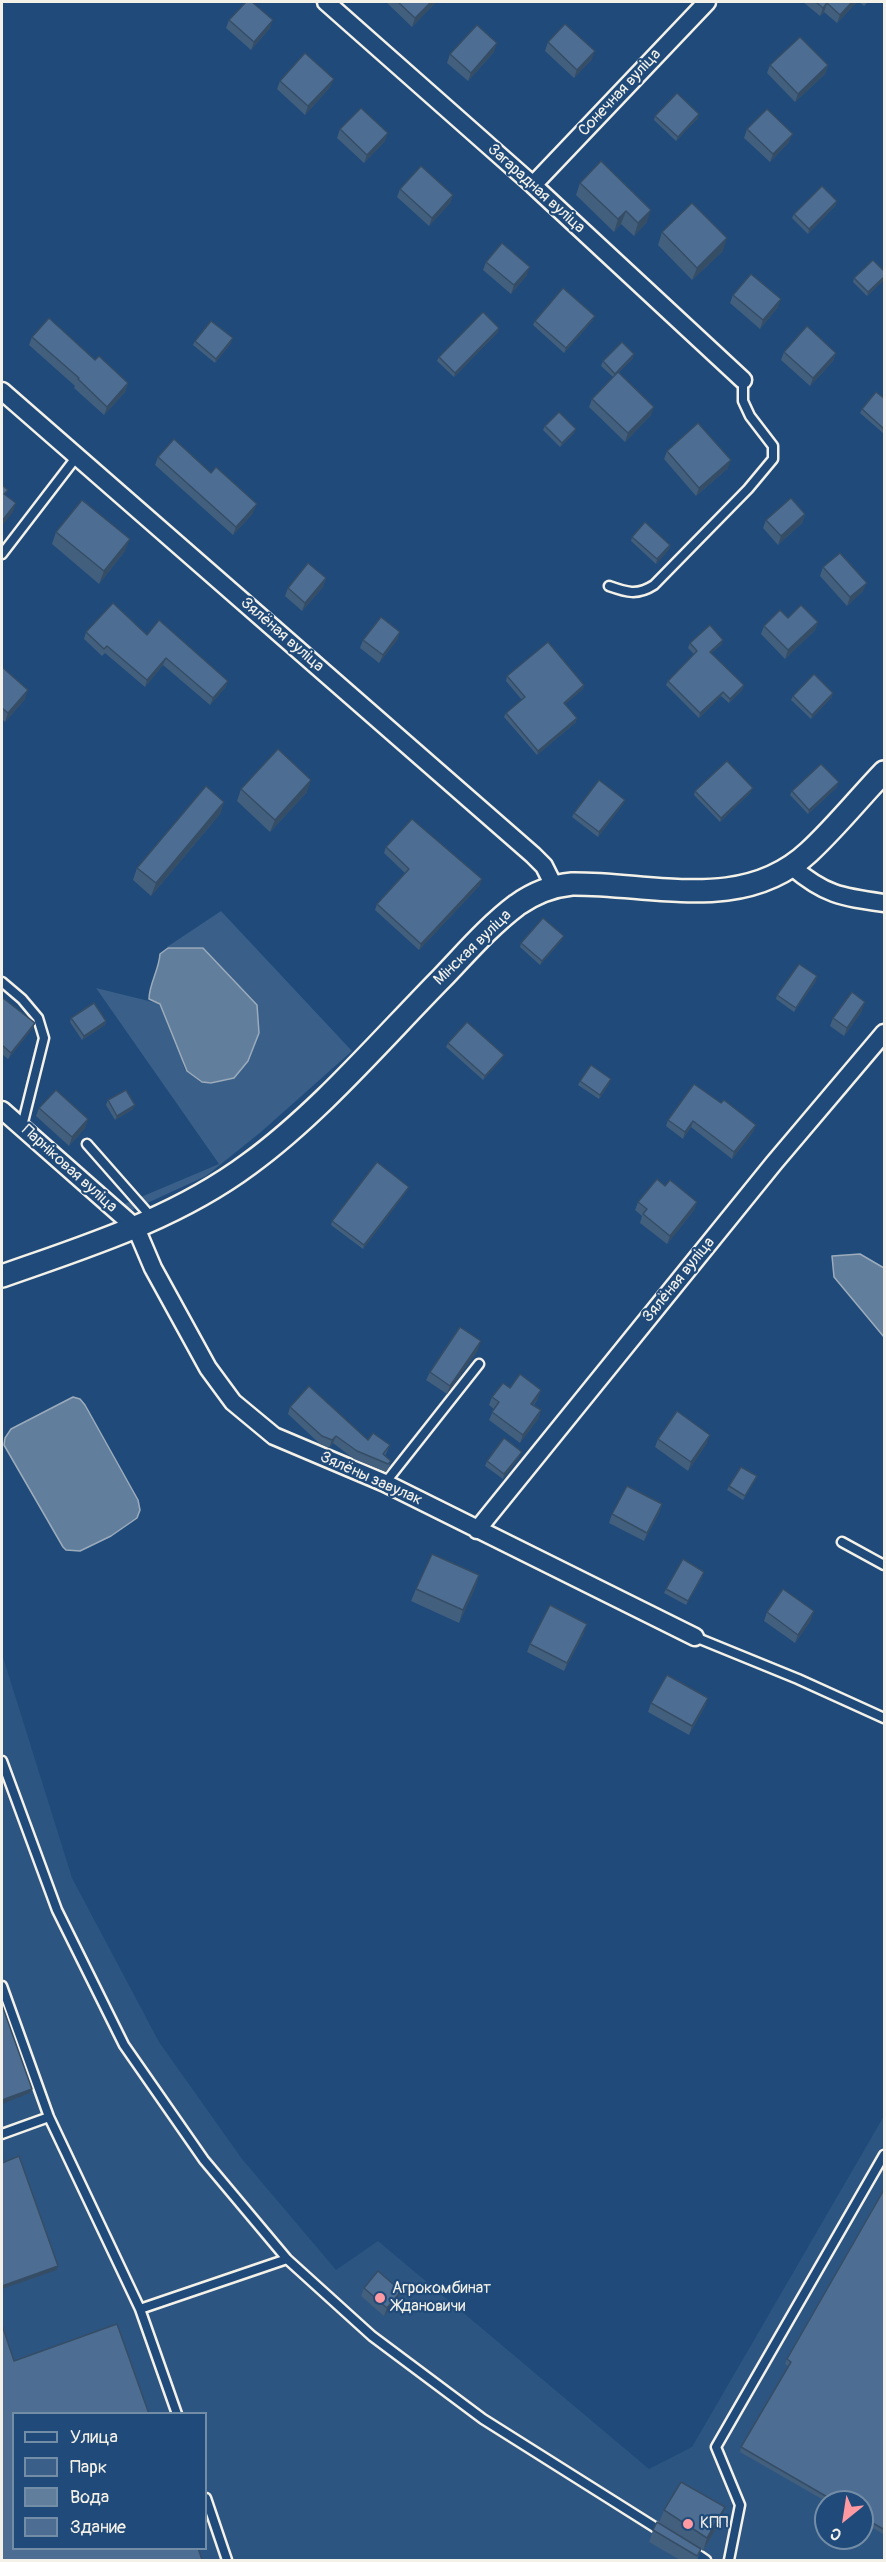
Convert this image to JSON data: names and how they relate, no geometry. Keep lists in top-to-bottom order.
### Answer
{
  "streets": {
    "street": [
      "Сонечная вуліца",
      "Загарадная вуліца",
      "Зялёная вуліца",
      "Мінская вуліца",
      "Парніковая вуліца",
      "Зялёны завулак"
    ]
  },
  "crossings": [
    ["Сонечная вуліца", "Загарадная вуліца"],
    ["Зялёная вуліца", "Мінская вуліца"],
    ["Зялёная вуліца", "Зялёны завулак"],
    ["Мінская вуліца", "Парніковая вуліца"],
    ["Мінская вуліца", "Зялёны завулак"],
    ["Парніковая вуліца", "Зялёны завулак"]
  ],
  "places": ["Агрокомбинат Ждановичи", "КПП"],
  "legend": [
    "Улица",
    "Парк",
    "Вода",
    "Здание"
  ],
  "north": "bottom left"
}
